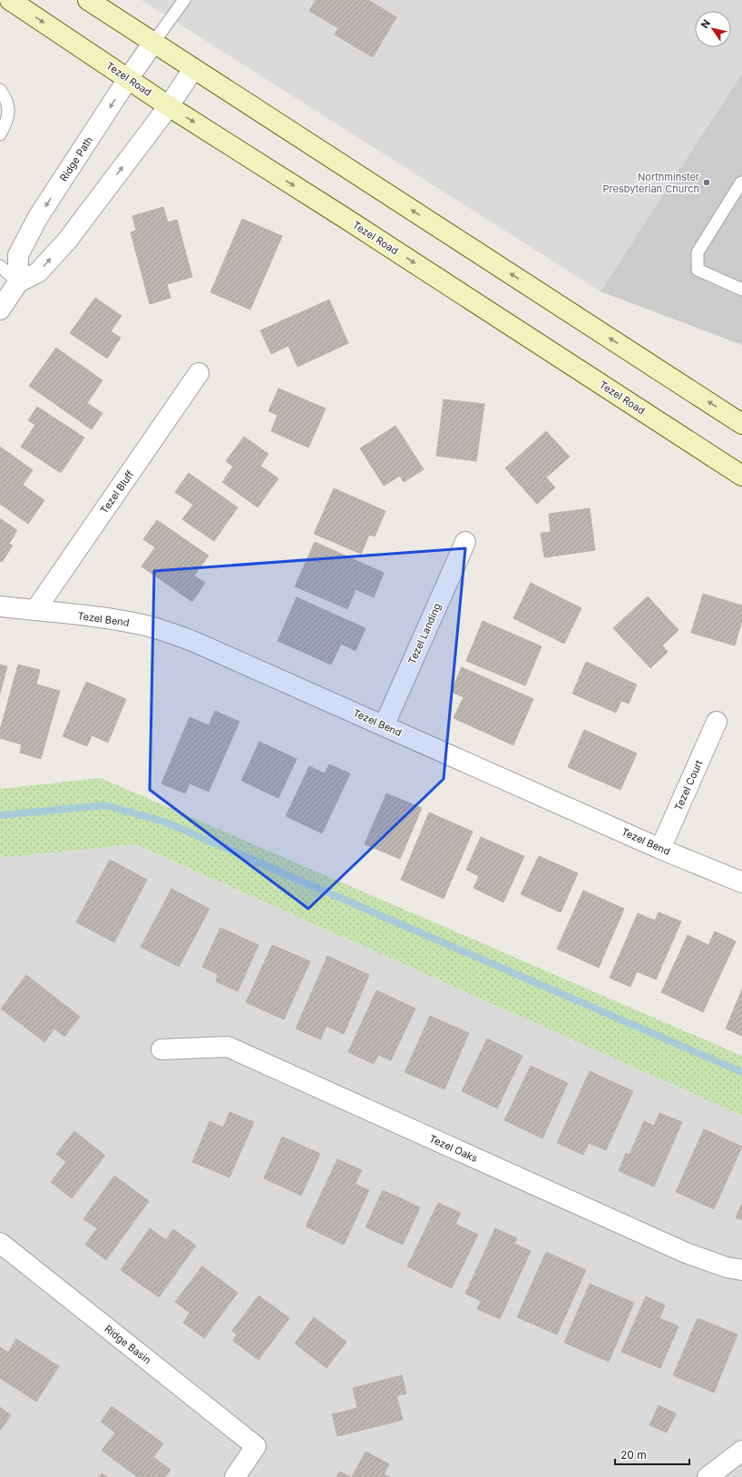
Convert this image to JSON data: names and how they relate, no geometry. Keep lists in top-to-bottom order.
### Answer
{
  "streets": {
    "main road": ["Tezel Road"],
    "street": [
      "Ridge Path",
      "Tezel Bluff",
      "Tezel Bend",
      "Tezel Landing",
      "Tezel Court",
      "Tezel Oaks",
      "Ridge Basin"
    ]
  },
  "crossings": [
    ["Tezel Road", "Ridge Path"],
    ["Tezel Bluff", "Tezel Bend"],
    ["Tezel Bend", "Tezel Landing"],
    ["Tezel Bend", "Tezel Court"]
  ],
  "places": ["Northminster Presbyterian Church"],
  "scale_bar": "20 m",
  "north": "top left"
}
